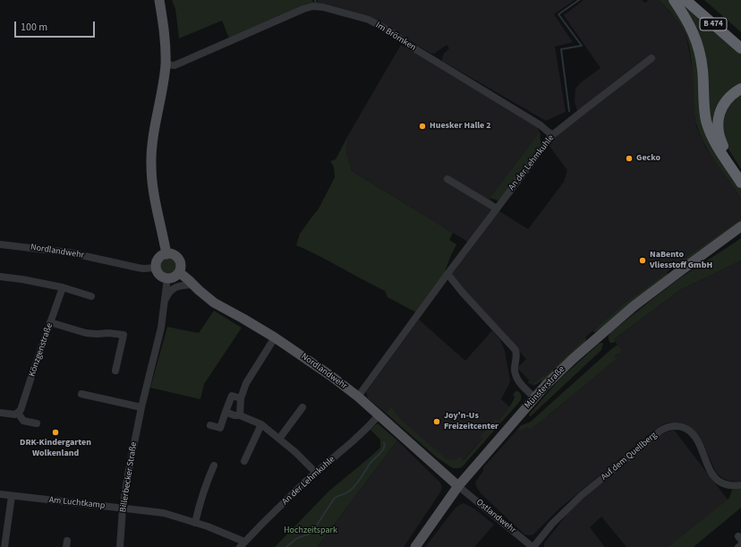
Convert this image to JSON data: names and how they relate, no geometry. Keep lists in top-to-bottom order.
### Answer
{
  "streets": {
    "highway": ["B 474"],
    "main road": ["Nordlandwehr", "Münsterstraße"],
    "street": [
      "Im Brömken",
      "An der Lehmkuhle",
      "Könzgenstraße",
      "Auf dem Quellberg",
      "Billerbecker Straße",
      "Am Luchtkamp",
      "Ostlandwehr"
    ]
  },
  "crossings": [
    ["Im Brömken", "An der Lehmkuhle"],
    ["An der Lehmkuhle", "Nordlandwehr"],
    ["An der Lehmkuhle", "Am Luchtkamp"],
    ["Nordlandwehr", "Münsterstraße"],
    ["Nordlandwehr", "Billerbecker Straße"],
    ["Nordlandwehr", "Ostlandwehr"],
    ["Münsterstraße", "Ostlandwehr"],
    ["Auf dem Quellberg", "Ostlandwehr"],
    ["Billerbecker Straße", "Am Luchtkamp"]
  ],
  "parks": ["Hochzeitspark"],
  "places": [
    "Huesker Halle 2",
    "Gecko",
    "NaBento Vliesstoff GmbH",
    "Joy'n-Us Freizeitcenter",
    "DRK-Kindergarten Wolkenland"
  ],
  "scale_bar": "100 m"
}
